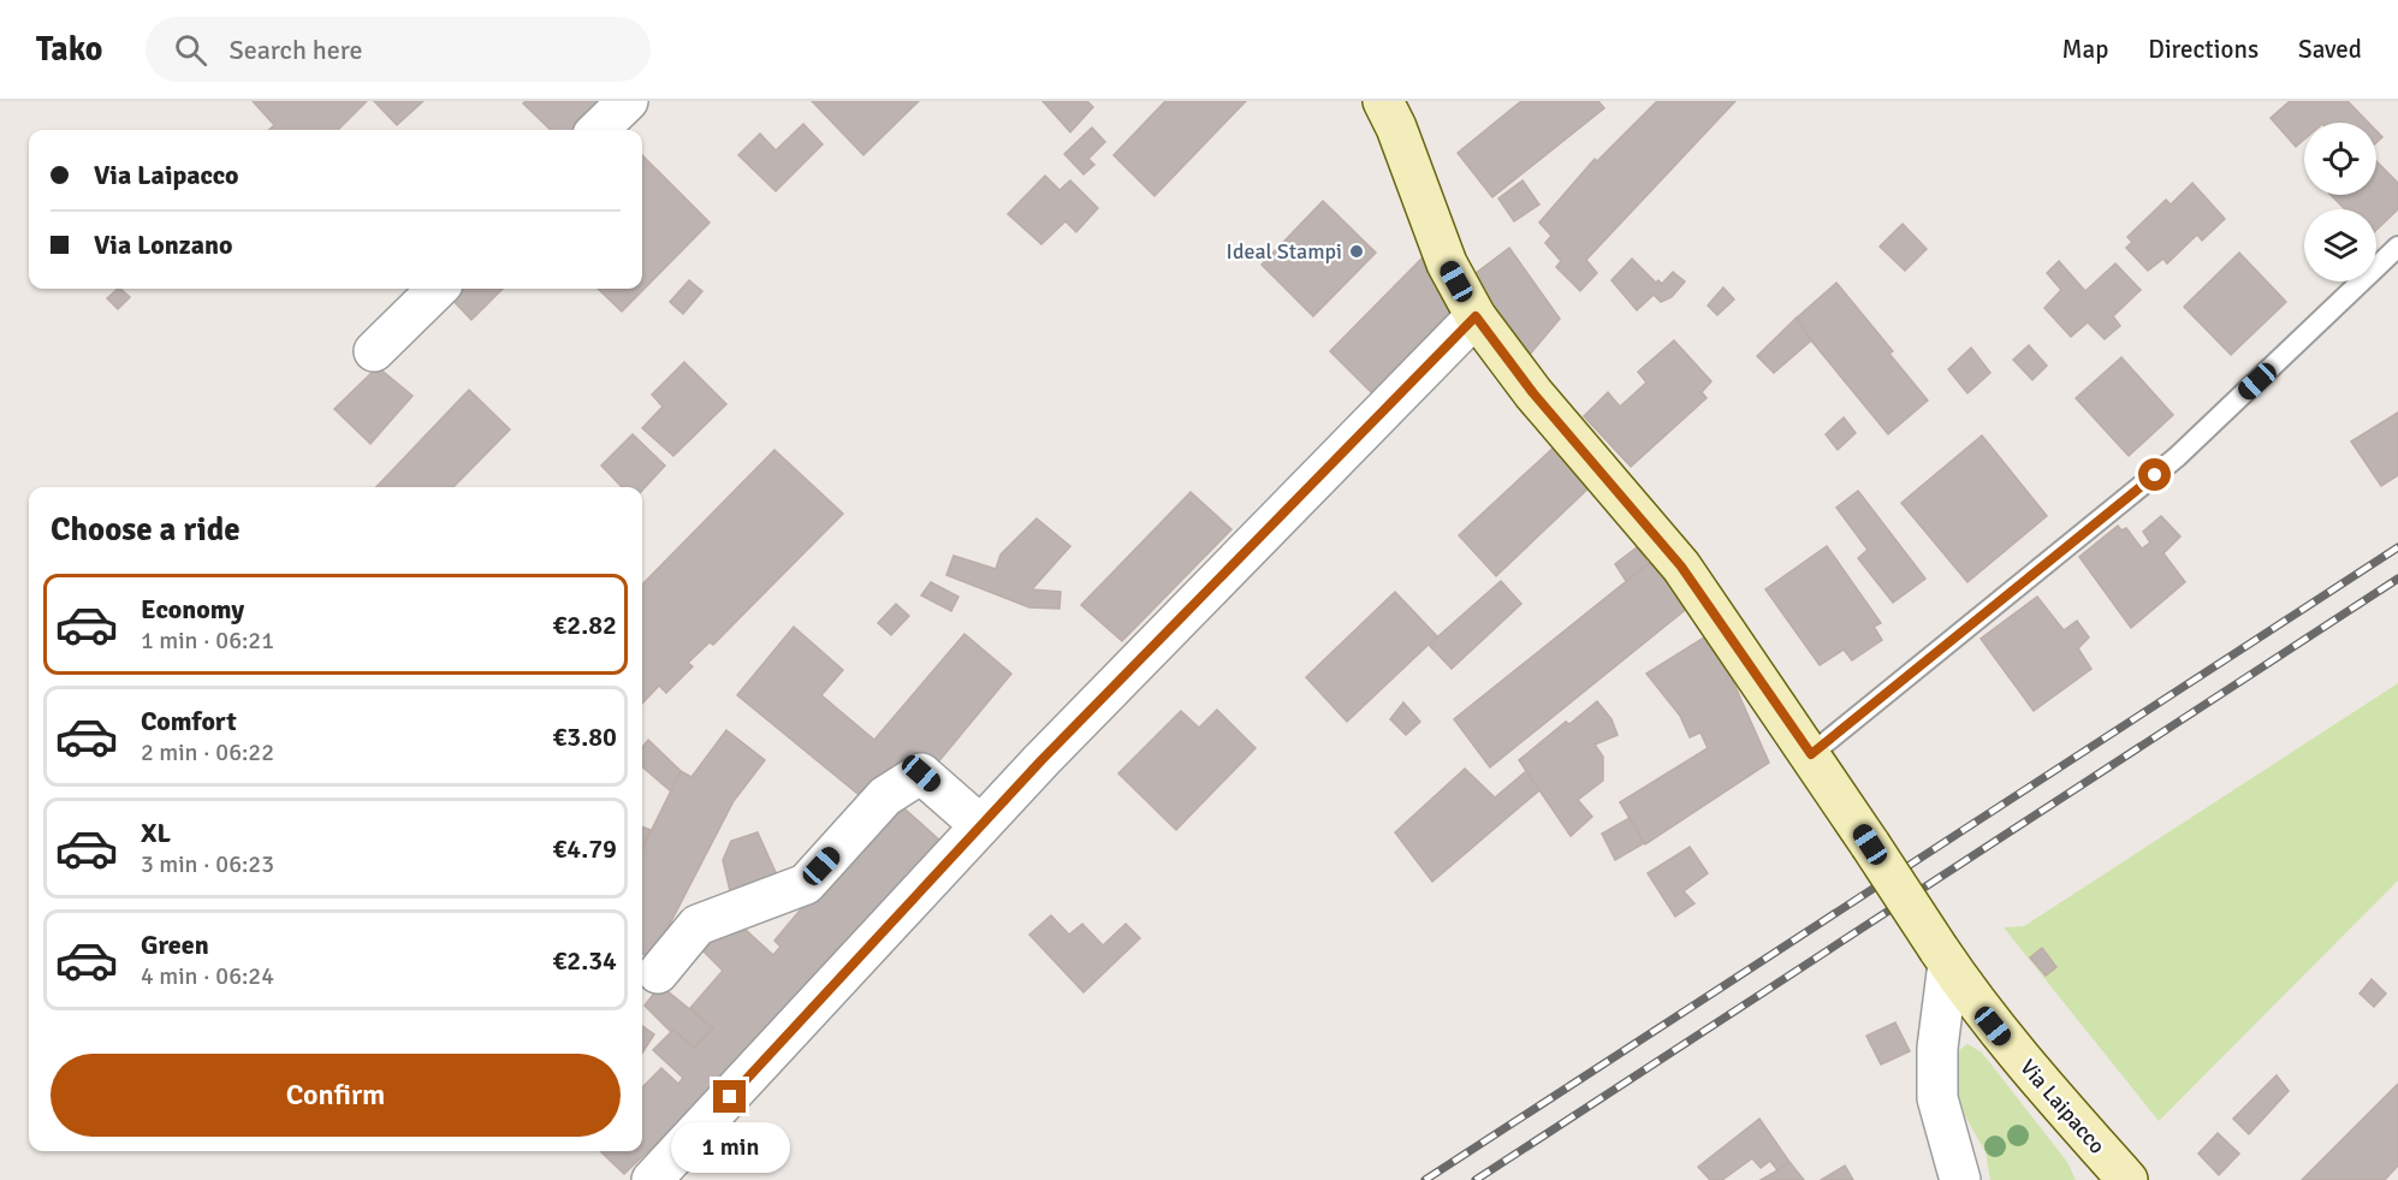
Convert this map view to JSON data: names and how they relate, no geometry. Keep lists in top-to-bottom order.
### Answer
{
  "streets": {
    "street": ["Via Laipacco"]
  },
  "places": ["Ideal Stampi"],
  "page": {
    "header": "Tako",
    "search": "Search here",
    "nav": ["Map", "Directions", "Saved"],
    "banner": ["Via Laipacco", "Via Lonzano"],
    "heading": "Choose a ride",
    "list": [
      {
        "name": "Economy",
        "note": "1 min · 06:21",
        "value": "€2.82"
      },
      {
        "name": "Comfort",
        "note": "2 min · 06:22",
        "value": "€3.80"
      },
      {
        "name": "XL",
        "note": "3 min · 06:23",
        "value": "€4.79"
      },
      {
        "name": "Green",
        "note": "4 min · 06:24",
        "value": "€2.34"
      }
    ],
    "buttons": "Confirm",
    "bubble": "1 min"
  }
}
